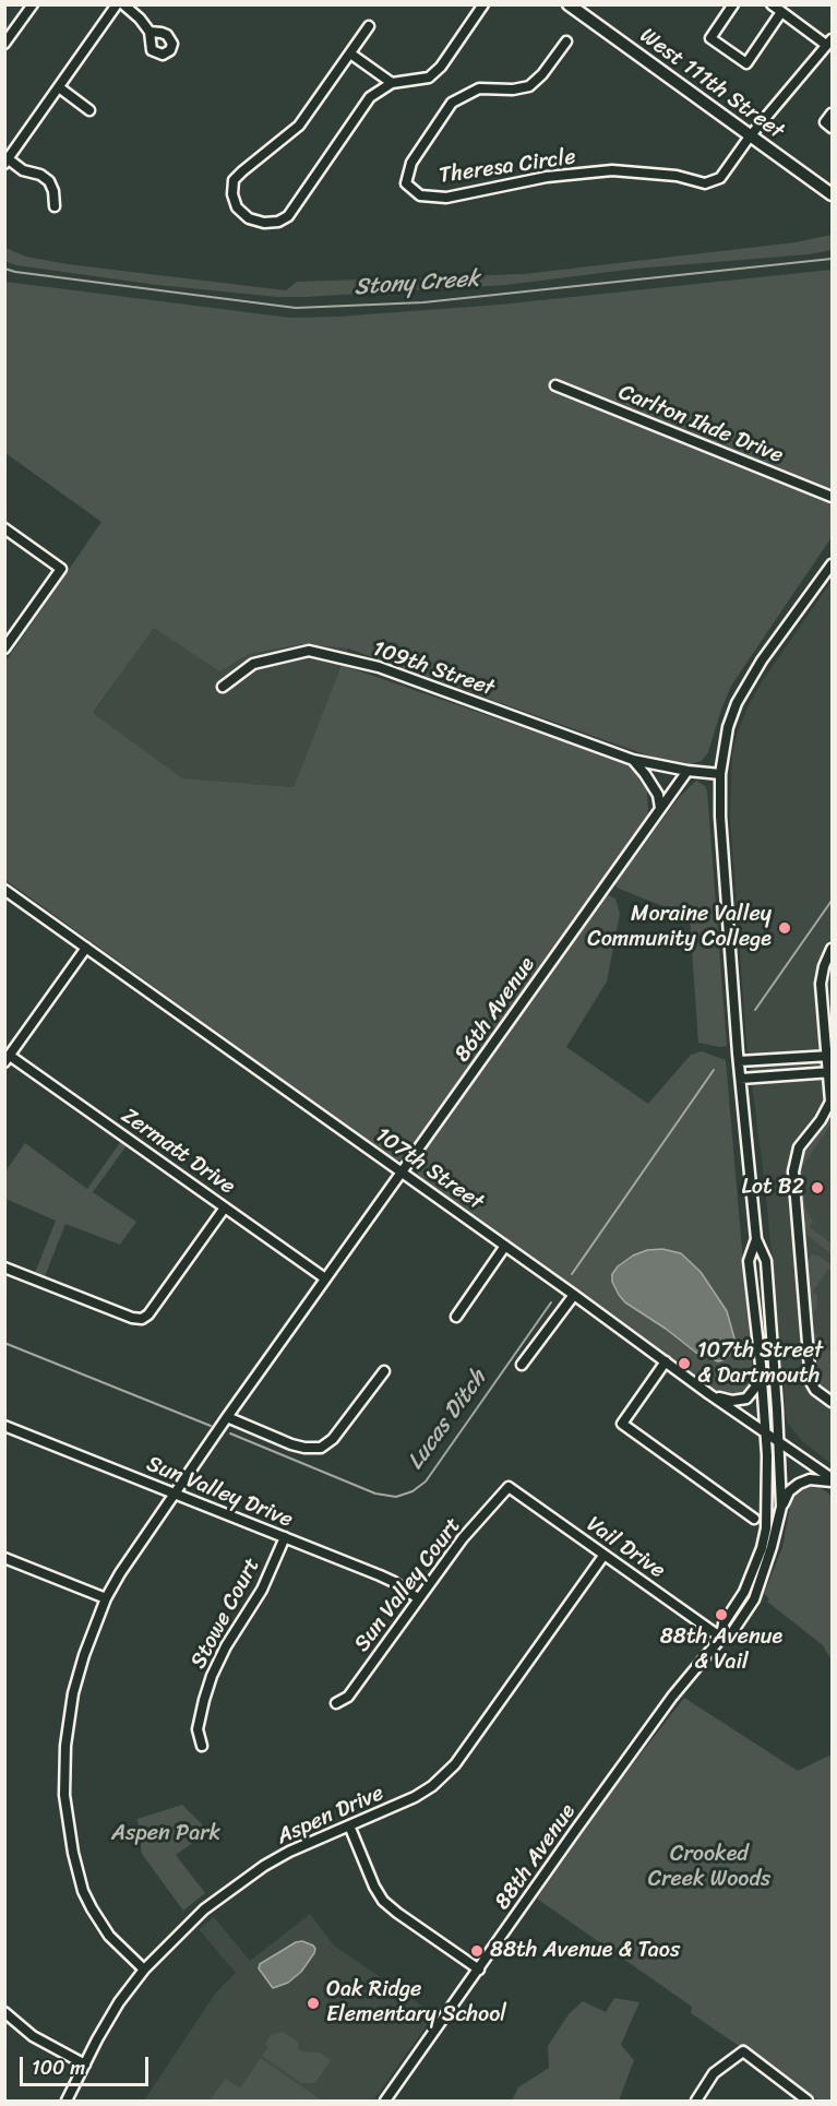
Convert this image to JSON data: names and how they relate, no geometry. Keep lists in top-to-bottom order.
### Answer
{
  "streets": {
    "main road": ["West 111th Street"],
    "street": [
      "Theresa Circle",
      "Carlton Ihde Drive",
      "109th Street",
      "86th Avenue",
      "Zermatt Drive",
      "107th Street",
      "Sun Valley Drive",
      "Vail Drive",
      "Sun Valley Court",
      "Stowe Court",
      "Aspen Drive",
      "88th Avenue"
    ]
  },
  "crossings": [
    ["West 111th Street", "Theresa Circle"],
    ["109th Street", "86th Avenue"],
    ["86th Avenue", "Zermatt Drive"],
    ["86th Avenue", "107th Street"],
    ["86th Avenue", "Sun Valley Drive"],
    ["86th Avenue", "Aspen Drive"],
    ["107th Street", "88th Avenue"],
    ["Sun Valley Drive", "Sun Valley Court"],
    ["Sun Valley Drive", "Stowe Court"],
    ["Vail Drive", "Sun Valley Court"],
    ["Vail Drive", "Aspen Drive"],
    ["Vail Drive", "88th Avenue"]
  ],
  "water": ["Stony Creek", "Lucas Ditch"],
  "parks": ["Aspen Park", "Crooked Creek Woods"],
  "places": [
    "Moraine Valley Community College",
    "Lot B2",
    "107th Street & Dartmouth",
    "88th Avenue & Vail",
    "88th Avenue & Taos",
    "Oak Ridge Elementary School"
  ],
  "scale_bar": "100 m"
}
